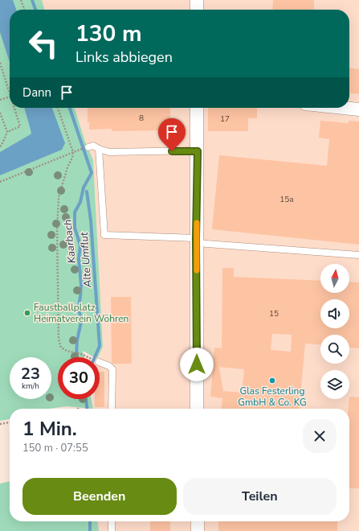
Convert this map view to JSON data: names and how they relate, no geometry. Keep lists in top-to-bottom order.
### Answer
{
  "water": ["Kaarbach", "Alte Umflut"],
  "places": ["Faustballplatz Heimatverein Wöhren", "Glas Festerling GmbH & Co. KG"],
  "house_numbers": [
    "8",
    "17",
    "15a",
    "15"
  ],
  "north": "top",
  "page": {
    "turn": ["130 m", "Links abbiegen"],
    "then": "Dann",
    "speed": "23 km/h",
    "limit": "30",
    "heading": ["1 Min.", "150 m · 07:55"],
    "buttons": ["Beenden", "Teilen"]
  }
}
